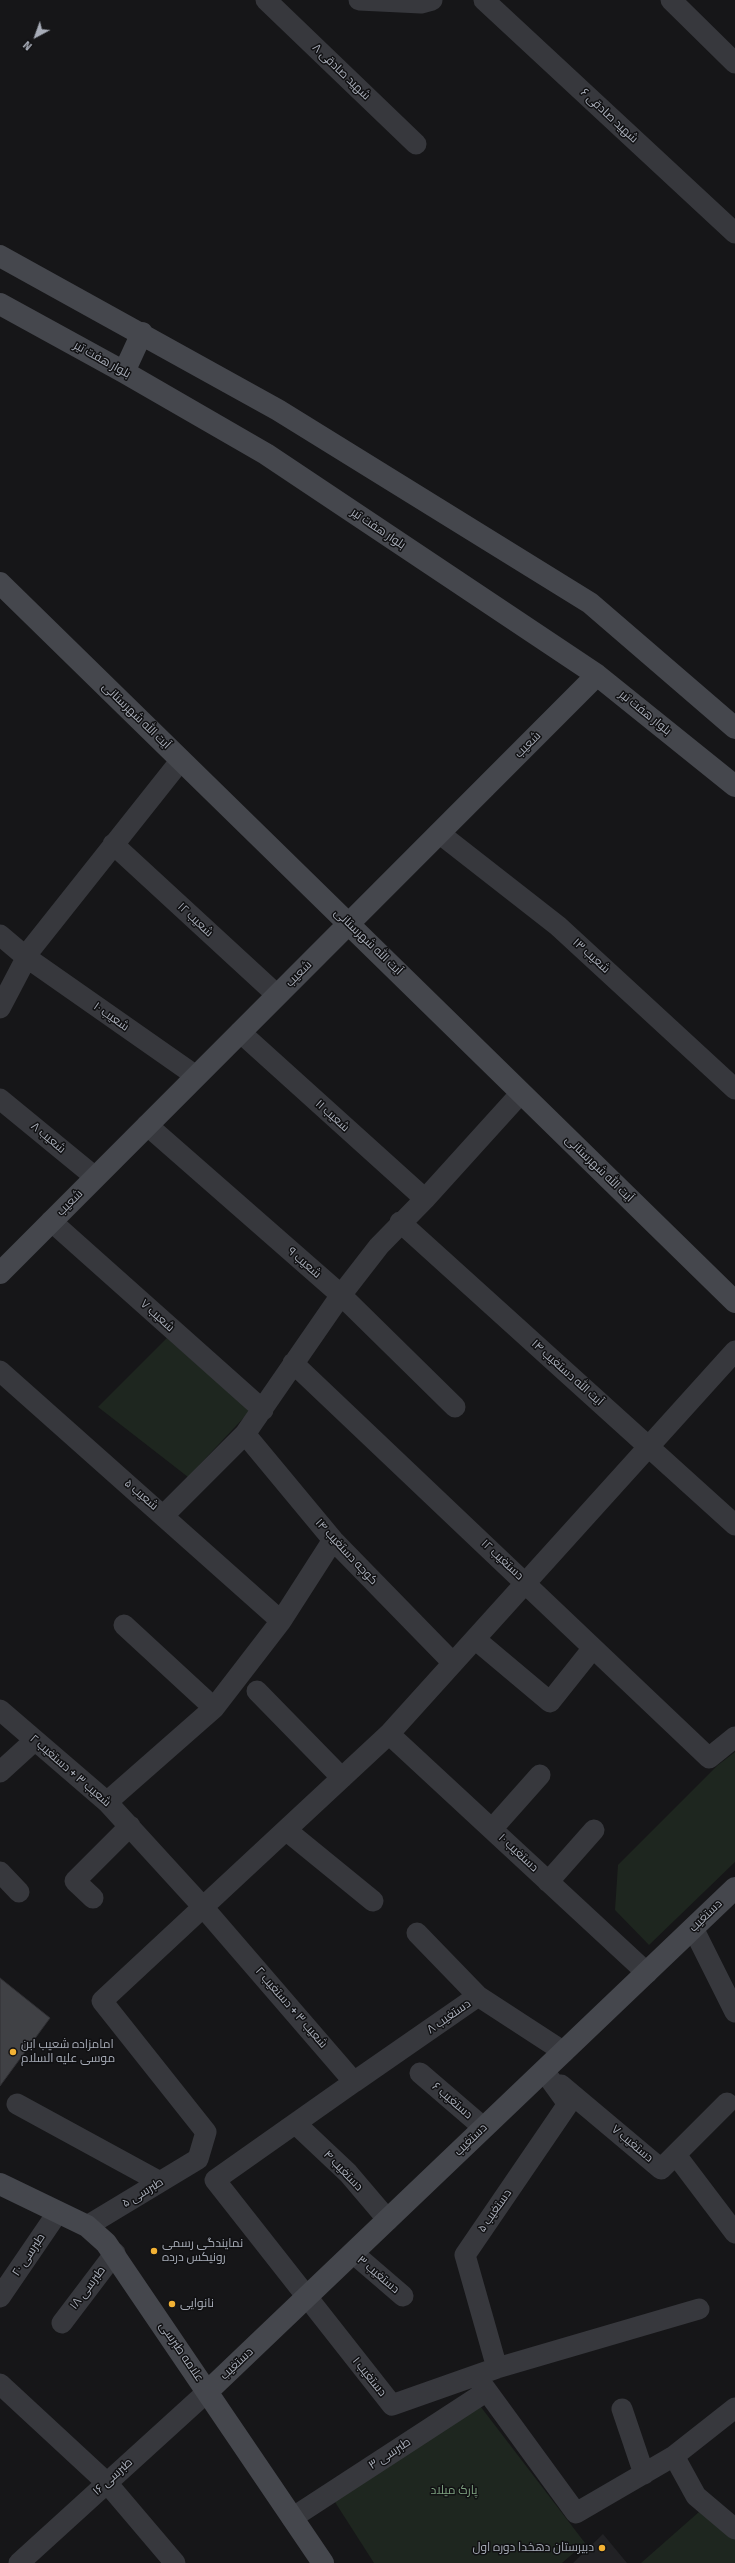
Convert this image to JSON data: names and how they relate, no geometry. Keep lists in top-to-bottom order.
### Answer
{
  "streets": {
    "main road": [
      "بلوار هفت تیر",
      "آیت الله شهرستانی",
      "شعیب",
      "دستغیب",
      "علامه طبرسی"
    ],
    "street": [
      "شهید صادقی ۸",
      "شهید صادقی ۶",
      "شعیب ۱۲",
      "شعیب ۱۳",
      "شعیب ۱۰",
      "شعیب ۱۱",
      "شعیب ۸",
      "شعیب ۹",
      "شعیب ۷",
      "آیت الله دستغیب ۱۴",
      "شعیب ۵",
      "کوچه دستغیب ۱۴",
      "دستغیب ۱۲",
      "شعیب ۳ + دستغیب ۲",
      "دستغیب ۱۰",
      "دستغیب ۸",
      "دستغیب ۶",
      "دستغیب ۷",
      "دستغیب ۴",
      "طبرسی ۵",
      "دستغیب ۵",
      "طبرسی ۲۰",
      "دستغیب ۳",
      "طبرسی ۱۸",
      "دستغیب ۱",
      "طبرسی ۳",
      "طبرسی ۱۶"
    ]
  },
  "crossings": [
    ["بلوار هفت تیر", "شعیب"],
    ["آیت الله شهرستانی", "شعیب"],
    ["شعیب", "شعیب ۱۲"],
    ["شعیب", "شعیب ۱۳"],
    ["شعیب", "شعیب ۱۰"],
    ["شعیب", "شعیب ۱۱"],
    ["شعیب", "شعیب ۸"],
    ["شعیب", "شعیب ۹"],
    ["شعیب", "شعیب ۷"],
    ["شعیب ۳ + دستغیب ۲", "دستغیب ۸"],
    ["دستغیب ۱۰", "دستغیب"],
    ["دستغیب", "دستغیب ۸"],
    ["دستغیب", "دستغیب ۶"],
    ["دستغیب", "دستغیب ۷"],
    ["دستغیب", "دستغیب ۴"],
    ["دستغیب", "دستغیب ۵"],
    ["دستغیب", "دستغیب ۳"],
    ["دستغیب", "علامه طبرسی"],
    ["دستغیب", "دستغیب ۱"],
    ["دستغیب", "طبرسی ۱۶"],
    ["دستغیب ۷", "دستغیب ۵"],
    ["طبرسی ۵", "علامه طبرسی"],
    ["دستغیب ۵", "دستغیب ۱"],
    ["طبرسی ۲۰", "علامه طبرسی"],
    ["طبرسی ۱۸", "علامه طبرسی"],
    ["علامه طبرسی", "طبرسی ۳"],
    ["علامه طبرسی", "طبرسی ۱۶"],
    ["دستغیب ۱", "طبرسی ۳"]
  ],
  "parks": ["پارک میلاد"],
  "places": [
    "امامزاده شعیب ابن موسی علیه السلام",
    "نمایندگی رسمی رونیکس درده",
    "نانوایی",
    "دبیرستان دهخدا دوره اول"
  ],
  "north": "bottom left"
}
